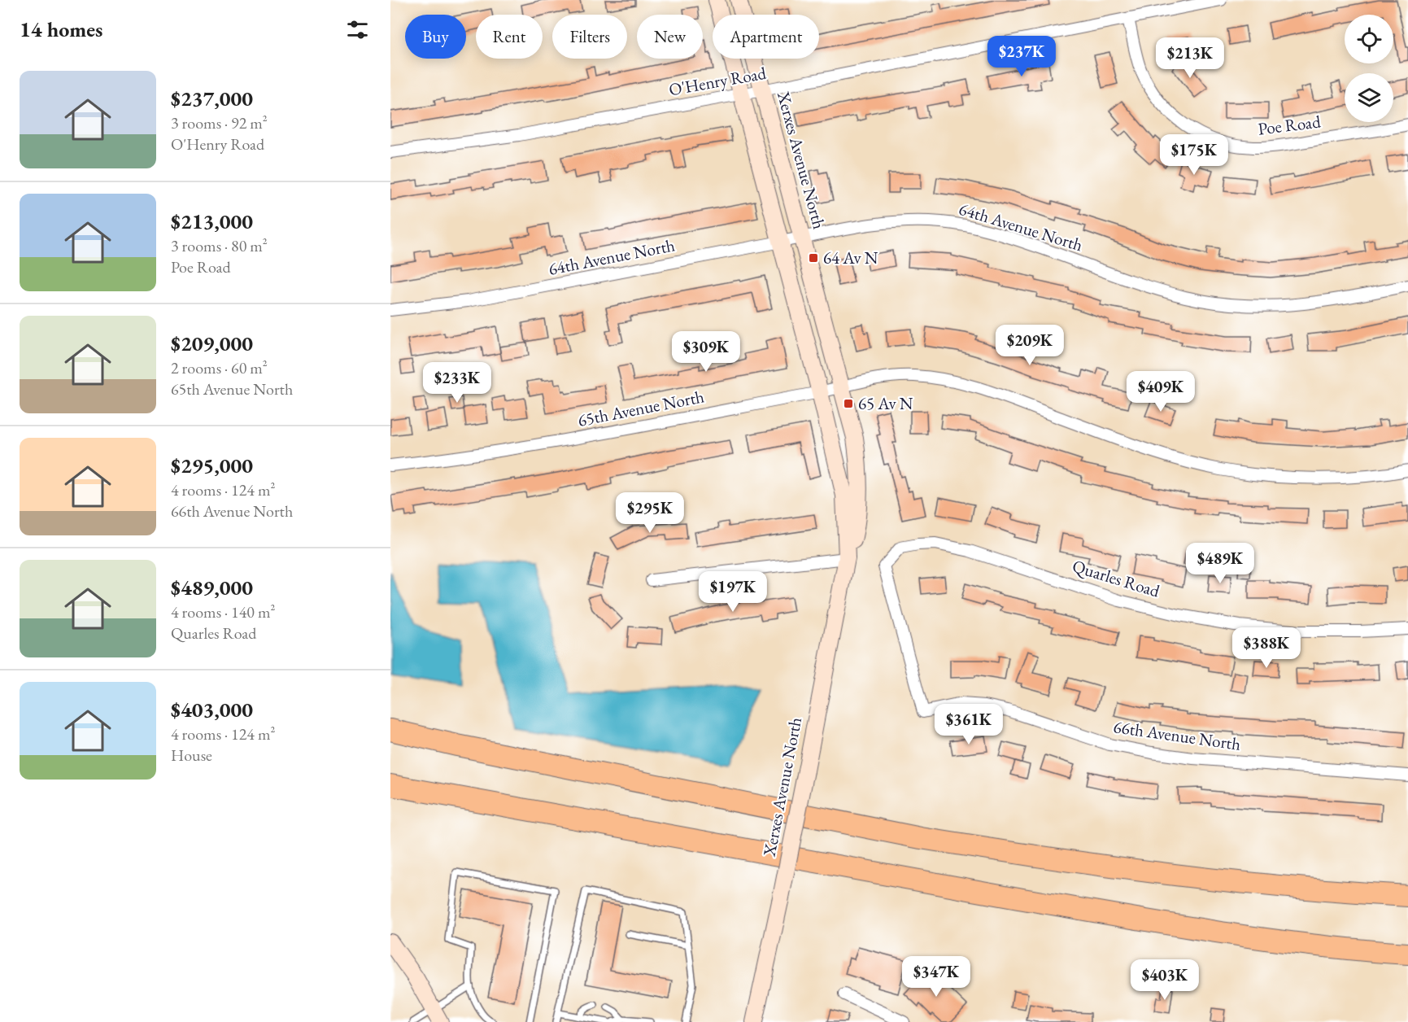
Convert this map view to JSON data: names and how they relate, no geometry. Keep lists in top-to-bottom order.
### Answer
{
  "streets": {
    "street": [
      "O'Henry Road",
      "Poe Road",
      "Xerxes Avenue North",
      "64th Avenue North",
      "65th Avenue North",
      "Quarles Road",
      "66th Avenue North"
    ]
  },
  "crossings": [
    ["O'Henry Road", "Poe Road"],
    ["O'Henry Road", "Xerxes Avenue North"],
    ["Xerxes Avenue North", "64th Avenue North"],
    ["Xerxes Avenue North", "65th Avenue North"],
    ["Quarles Road", "66th Avenue North"]
  ],
  "places": {
    "transit": ["64 Av N", "65 Av N"]
  },
  "page": {
    "heading": "14 homes",
    "chip": [
      "Buy",
      "Rent",
      "Filters",
      "New",
      "Apartment"
    ],
    "price": [
      "$237K",
      "$213K",
      "$175K",
      "$209K",
      "$309K",
      "$233K",
      "$409K",
      "$295K",
      "$489K",
      "$197K",
      "$388K",
      "$361K",
      "$347K",
      "$403K"
    ],
    "list": [
      {
        "name": "$237,000",
        "note": "3 rooms · 92 m² · O'Henry Road"
      },
      {
        "name": "$213,000",
        "note": "3 rooms · 80 m² · Poe Road"
      },
      {
        "name": "$209,000",
        "note": "2 rooms · 60 m² · 65th Avenue North"
      },
      {
        "name": "$295,000",
        "note": "4 rooms · 124 m² · 66th Avenue North"
      },
      {
        "name": "$489,000",
        "note": "4 rooms · 140 m² · Quarles Road"
      },
      {
        "name": "$403,000",
        "note": "4 rooms · 124 m² · House"
      }
    ]
  }
}
